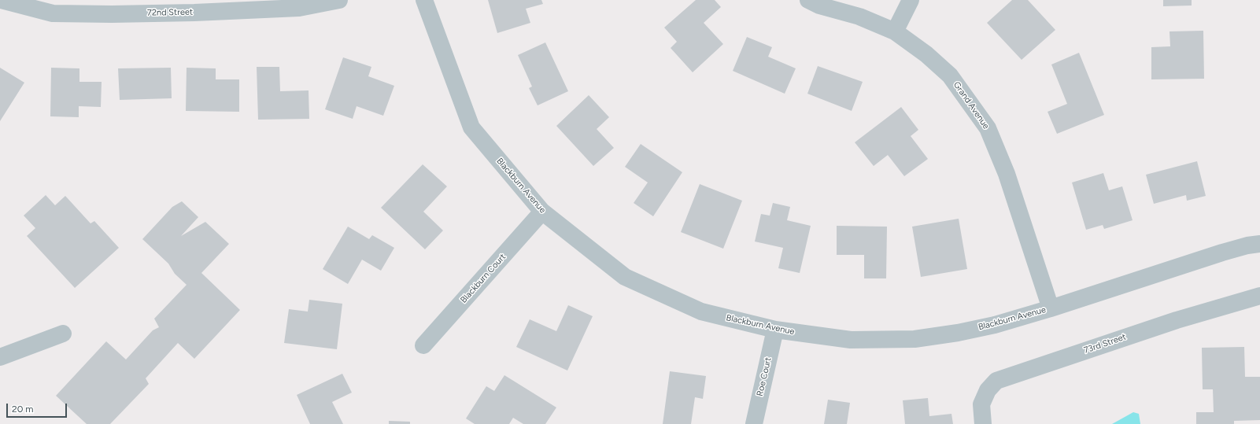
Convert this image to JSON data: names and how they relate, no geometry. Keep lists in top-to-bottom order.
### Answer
{
  "streets": {
    "street": [
      "72nd Street",
      "Grand Avenue",
      "Blackburn Avenue",
      "Blackburn Court",
      "73rd Street",
      "Roe Court"
    ]
  },
  "crossings": [
    ["Grand Avenue", "Blackburn Avenue"],
    ["Blackburn Avenue", "Blackburn Court"],
    ["Blackburn Avenue", "Roe Court"]
  ],
  "scale_bar": "20 m"
}
